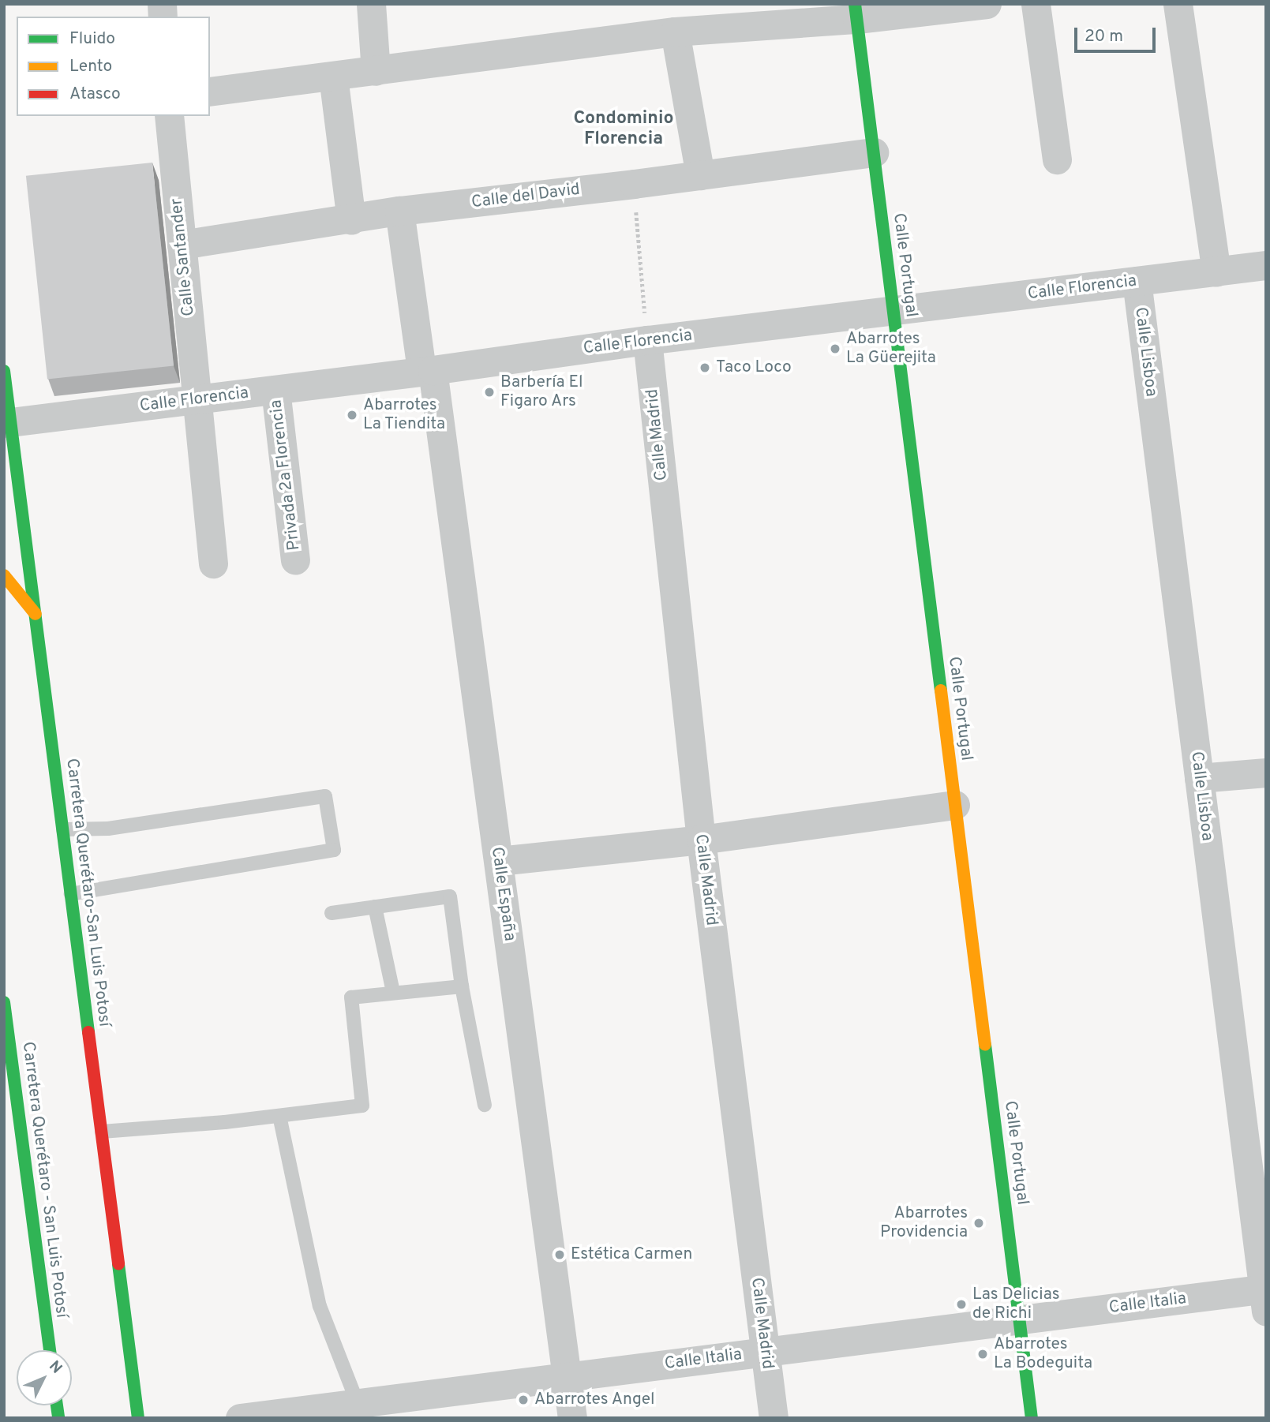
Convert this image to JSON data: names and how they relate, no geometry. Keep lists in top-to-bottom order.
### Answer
{
  "streets": {
    "main road": ["Calle Portugal", "Carretera Querétaro-San Luis Potosí", "Carretera Querétaro - San Luis Potosí"],
    "street": [
      "Calle del David",
      "Calle Santander",
      "Calle Florencia",
      "Calle Lisboa",
      "Calle Madrid",
      "Privada 2a Florencia",
      "Calle España",
      "Calle Italia"
    ]
  },
  "crossings": [
    ["Calle del David", "Calle Santander"],
    ["Calle del David", "Calle Portugal"],
    ["Calle del David", "Calle España"],
    ["Calle Santander", "Calle Florencia"],
    ["Calle Portugal", "Calle Florencia"],
    ["Calle Portugal", "Calle Italia"],
    ["Calle Florencia", "Calle Lisboa"],
    ["Calle Florencia", "Calle Madrid"],
    ["Calle Florencia", "Privada 2a Florencia"],
    ["Calle Florencia", "Carretera Querétaro-San Luis Potosí"],
    ["Calle Florencia", "Calle España"],
    ["Calle Lisboa", "Calle Italia"],
    ["Calle Madrid", "Calle Italia"],
    ["Calle España", "Calle Italia"]
  ],
  "districts": ["Condominio Florencia"],
  "places": [
    "Abarrotes La Güerejita",
    "Taco Loco",
    "Barbería El Figaro Ars",
    "Abarrotes La Tiendita",
    "Abarrotes Providencia",
    "Estética Carmen",
    "Las Delicias de Richi",
    "Abarrotes La Bodeguita",
    "Abarrotes Angel"
  ],
  "legend": ["Fluido", "Lento", "Atasco"],
  "scale_bar": "20 m",
  "north": "top right"
}
